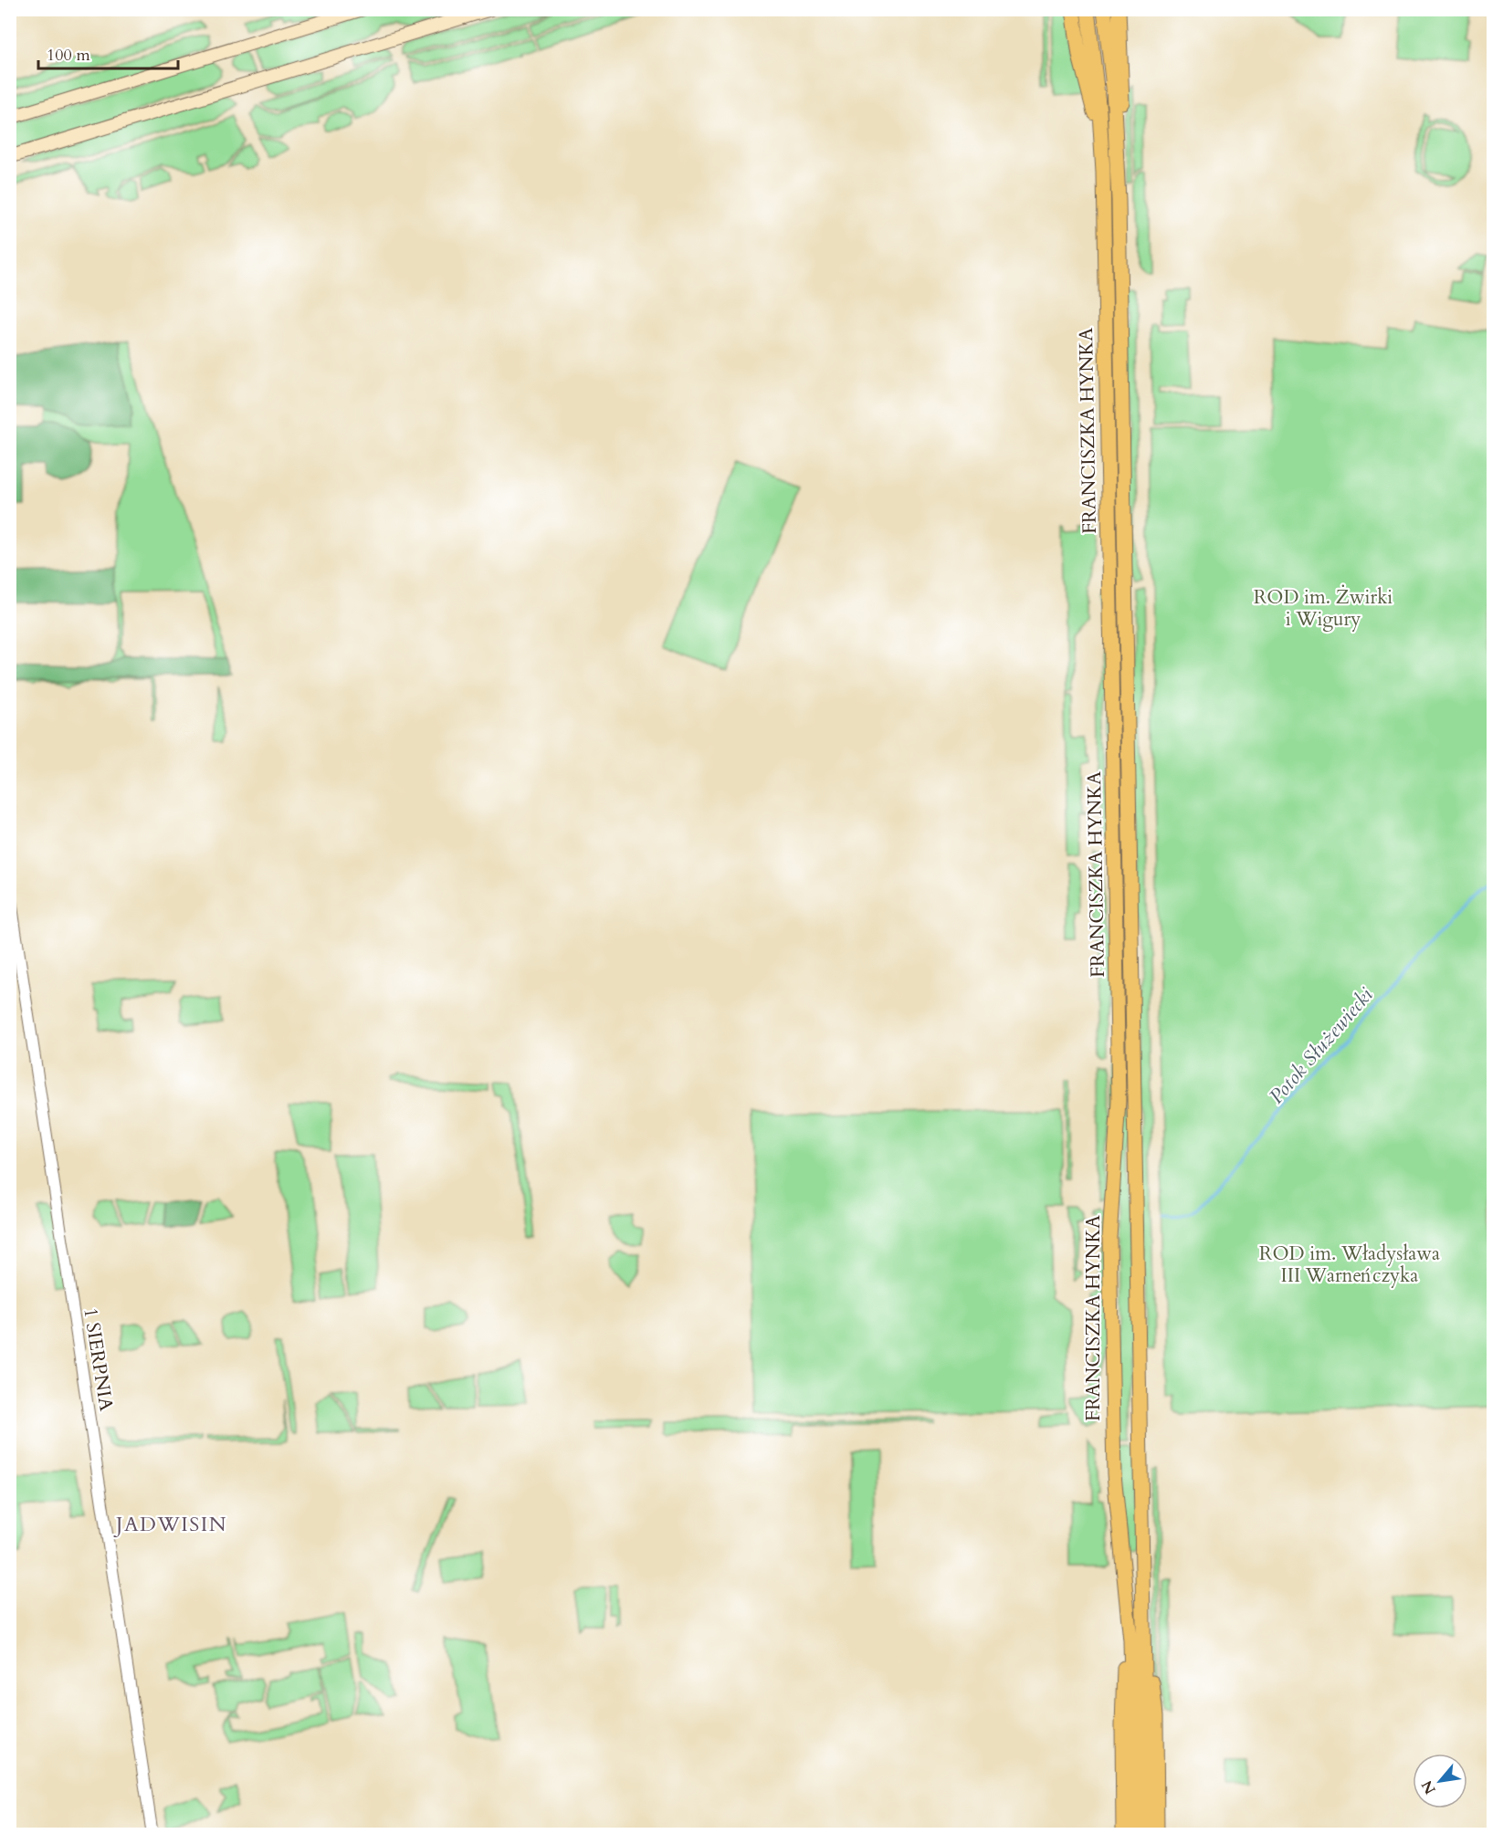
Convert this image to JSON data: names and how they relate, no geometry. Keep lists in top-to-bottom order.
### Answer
{
  "streets": {
    "main road": ["FRANCISZKA HYNKA"],
    "street": ["1 SIERPNIA"]
  },
  "districts": ["JADWISIN"],
  "water": ["Potok Służewiecki"],
  "parks": ["ROD im. Żwirki i Wigury", "ROD im. Władysława III Warneńczyka"],
  "scale_bar": "100 m",
  "north": "bottom left"
}
